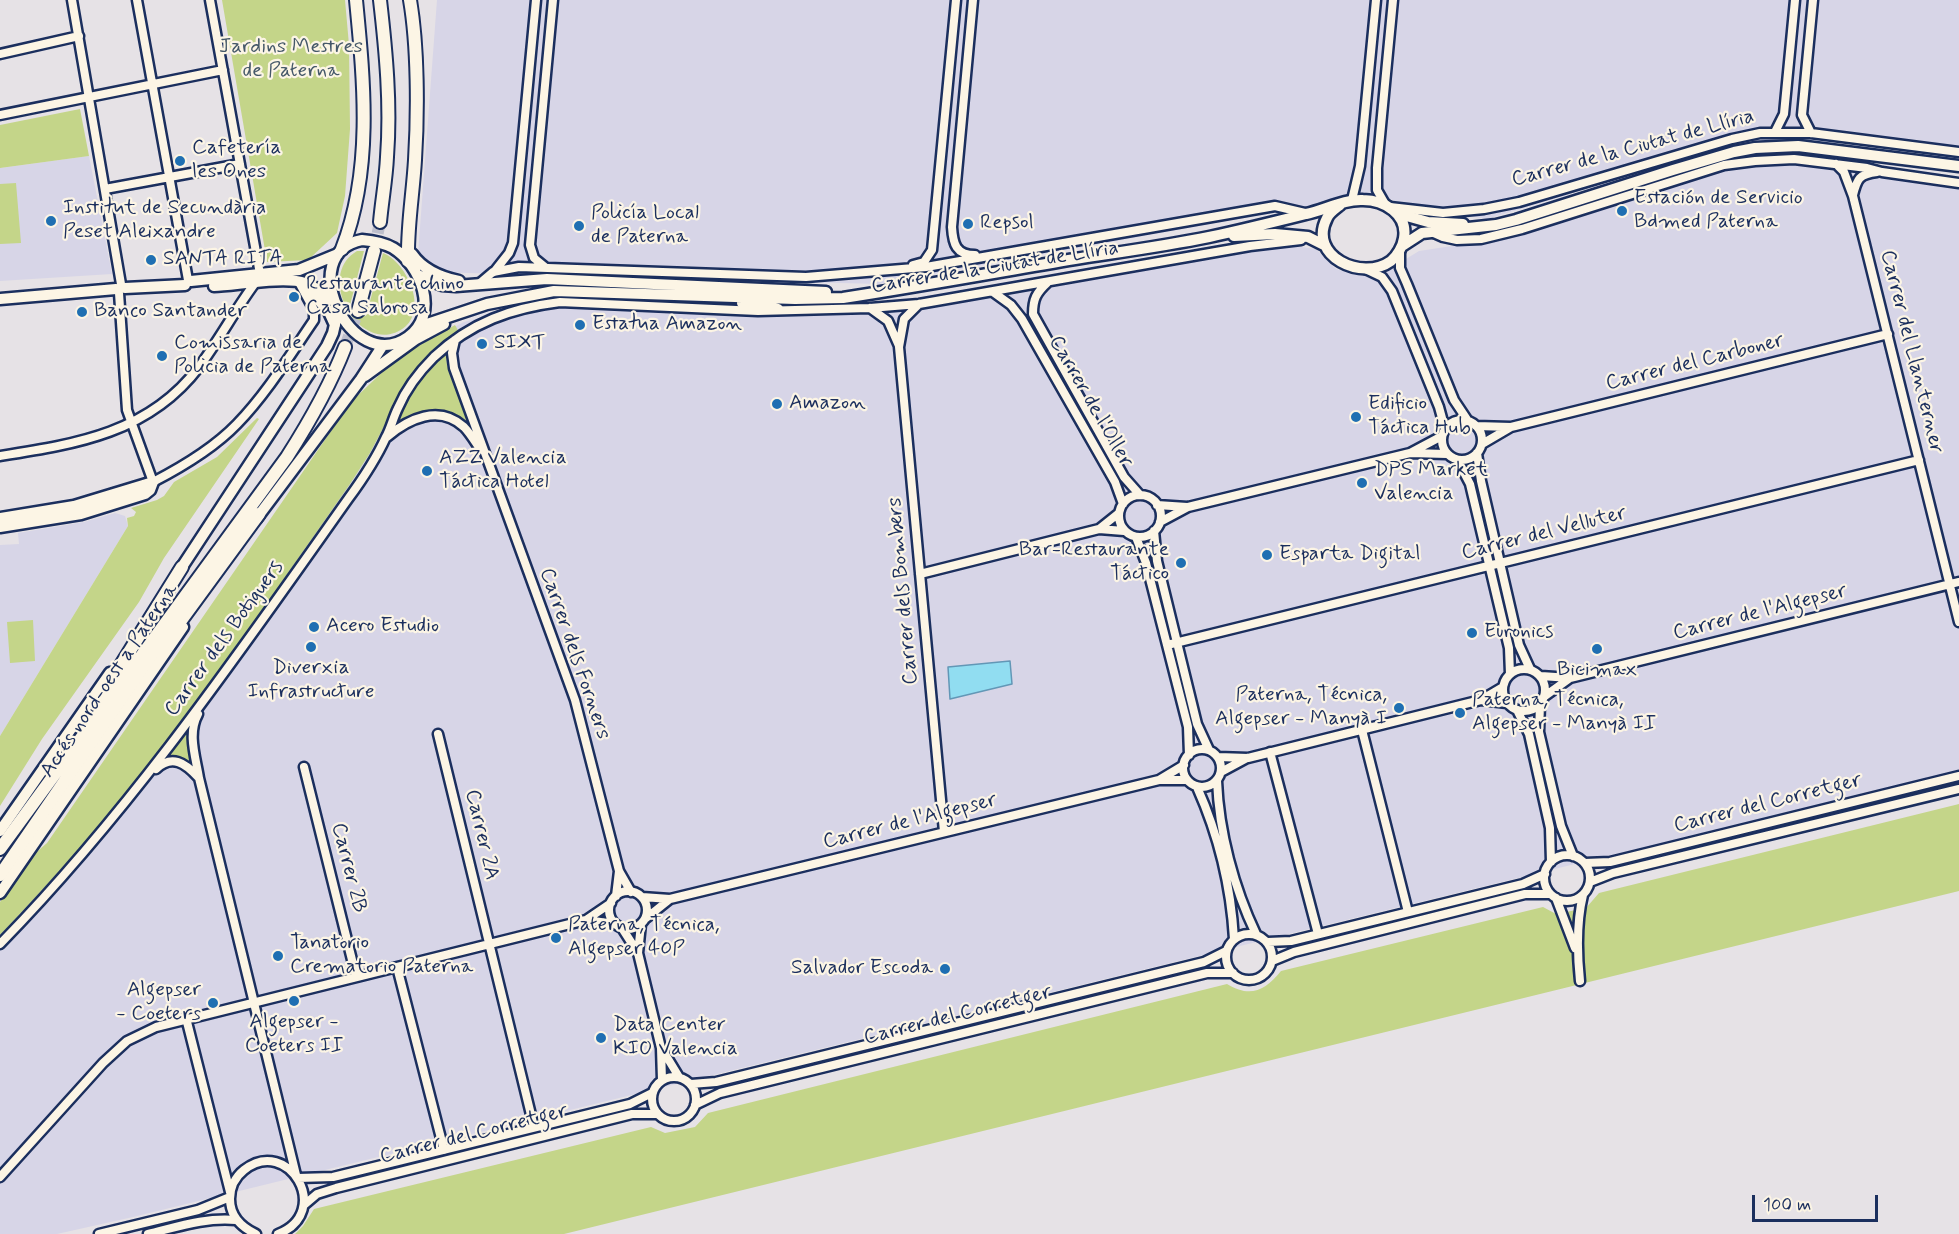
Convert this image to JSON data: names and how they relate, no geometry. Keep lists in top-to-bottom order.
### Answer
{
  "streets": {
    "main road": ["Accés nord-oest a Paterna"],
    "street": [
      "Carrer de la Ciutat de Llíria",
      "Carrer del Llanterner",
      "Carrer del Carboner",
      "Carrer de l'Oller",
      "Carrer del Velluter",
      "Carrer dels Bombers",
      "Carrer de l'Algepser",
      "Carrer dels Botiguers",
      "Carrer dels Forners",
      "Carrer del Corretger",
      "Carrer 2A",
      "Carrer 2B"
    ]
  },
  "crossings": [
    ["Carrer de la Ciutat de Llíria", "Carrer del Llanterner"],
    ["Carrer de la Ciutat de Llíria", "Carrer de l'Oller"],
    ["Carrer de la Ciutat de Llíria", "Carrer dels Bombers"],
    ["Carrer de la Ciutat de Llíria", "Carrer dels Botiguers"],
    ["Carrer de la Ciutat de Llíria", "Carrer dels Forners"],
    ["Carrer del Llanterner", "Carrer del Carboner"],
    ["Carrer del Llanterner", "Carrer del Velluter"],
    ["Carrer del Llanterner", "Carrer de l'Algepser"],
    ["Carrer dels Bombers", "Carrer de l'Algepser"],
    ["Carrer dels Botiguers", "Carrer dels Forners"],
    ["Carrer del Corretger", "Carrer 2A"]
  ],
  "parks": ["Jardins Mestres de Paterna"],
  "places": [
    "Cafetería les Ones",
    "Estación de Servicio Bdmed Paterna",
    "Institut de Secundària Peset Aleixandre",
    "Repsol",
    "Policía Local de Paterna",
    "SANTA RITA",
    "Restaurante chino Casa Sabrosa",
    "Banco Santander",
    "Estatua Amazon",
    "SIXT",
    "Comissaria de Policia de Paterna",
    "Amazon",
    "Edificio Táctica Hub",
    "AZZ Valencia Táctica Hotel",
    "DPS Market Valencia",
    "Esparta Digital",
    "Bar-Restaurante Táctico",
    "Acero Estudio",
    "Euronics",
    "Diverxia Infrastructure",
    "Bicimax",
    "Paterna, Técnica, Algepser - Manyà I",
    "Paterna, Técnica, Algepser - Manyà II",
    "Paterna, Técnica, Algepser 40P",
    "Tanatorio Crematorio Paterna",
    "Salvador Escoda",
    "Algepser - Coeters II",
    "Algepser - Coeters",
    "Data Center KIO Valencia"
  ],
  "scale_bar": "100 m"
}
